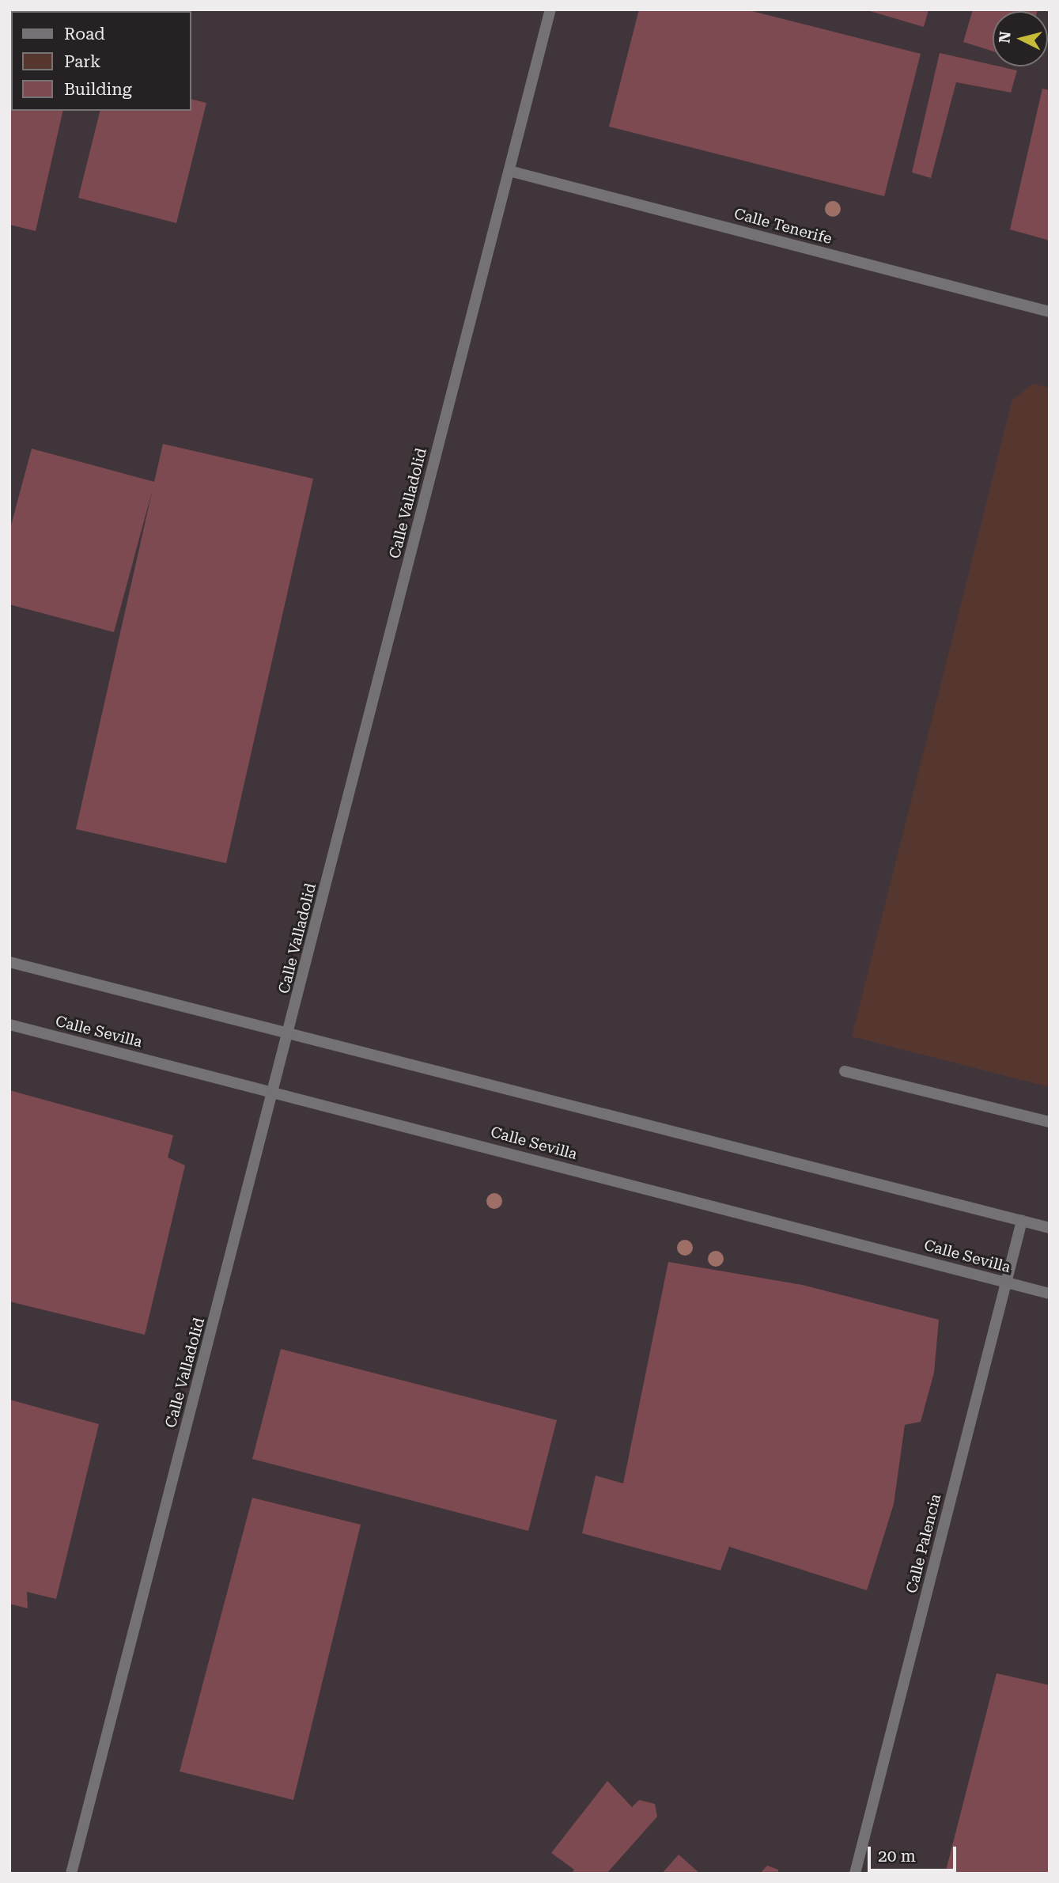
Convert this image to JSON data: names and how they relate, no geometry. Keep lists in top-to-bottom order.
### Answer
{
  "streets": {
    "street": [
      "Calle Tenerife",
      "Calle Valladolid",
      "Calle Sevilla",
      "Calle Palencia"
    ]
  },
  "crossings": [
    ["Calle Tenerife", "Calle Valladolid"],
    ["Calle Valladolid", "Calle Sevilla"],
    ["Calle Sevilla", "Calle Palencia"]
  ],
  "legend": ["Road", "Park", "Building"],
  "scale_bar": "20 m",
  "north": "left"
}
